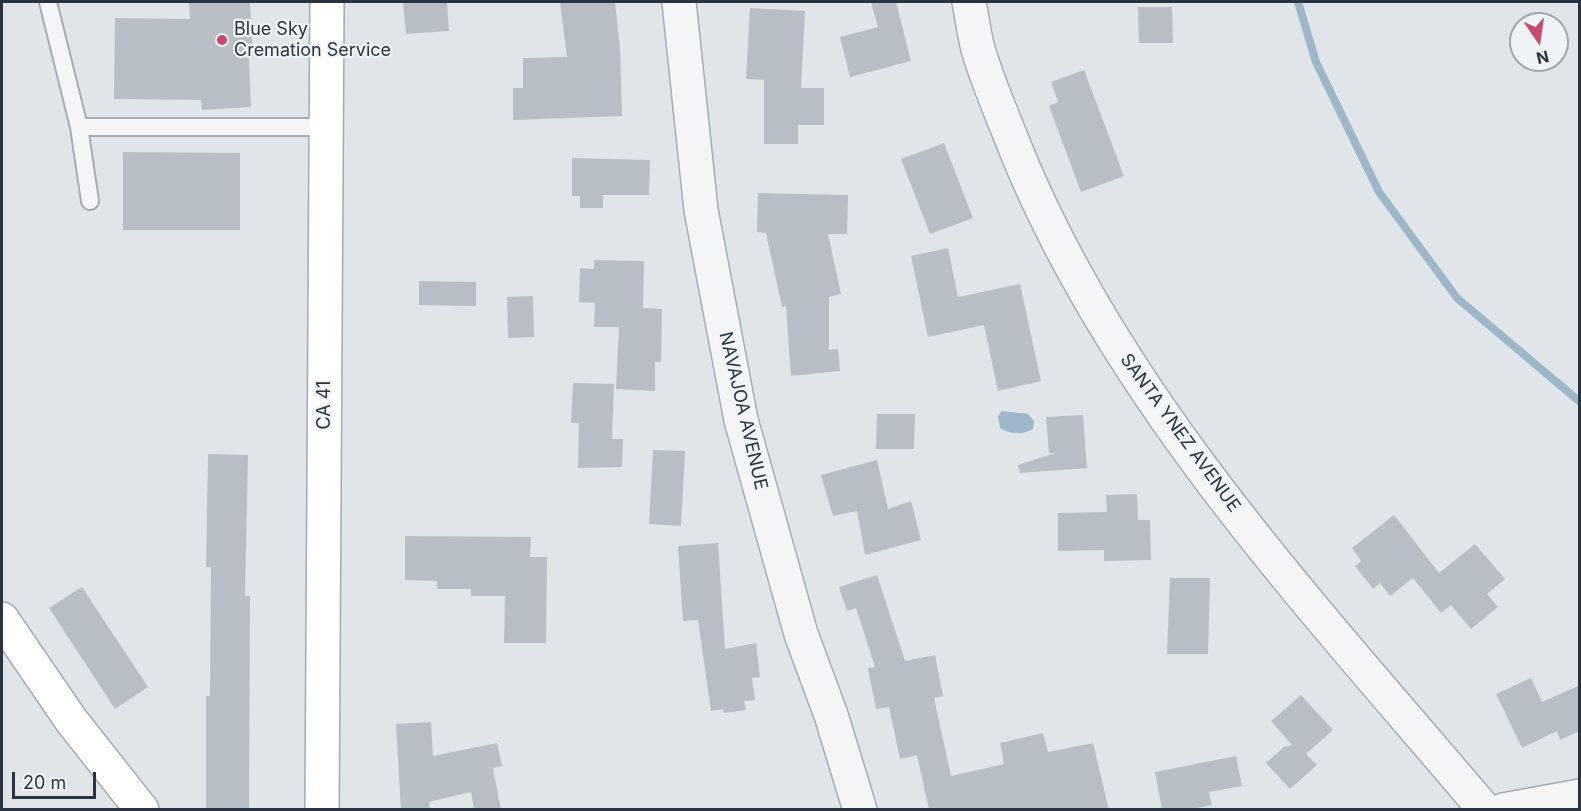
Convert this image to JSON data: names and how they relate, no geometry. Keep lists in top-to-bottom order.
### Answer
{
  "streets": {
    "main road": ["CA 41"],
    "street": ["NAVAJOA AVENUE", "SANTA YNEZ AVENUE"]
  },
  "places": ["Blue Sky Cremation Service"],
  "scale_bar": "20 m",
  "north": "bottom"
}
